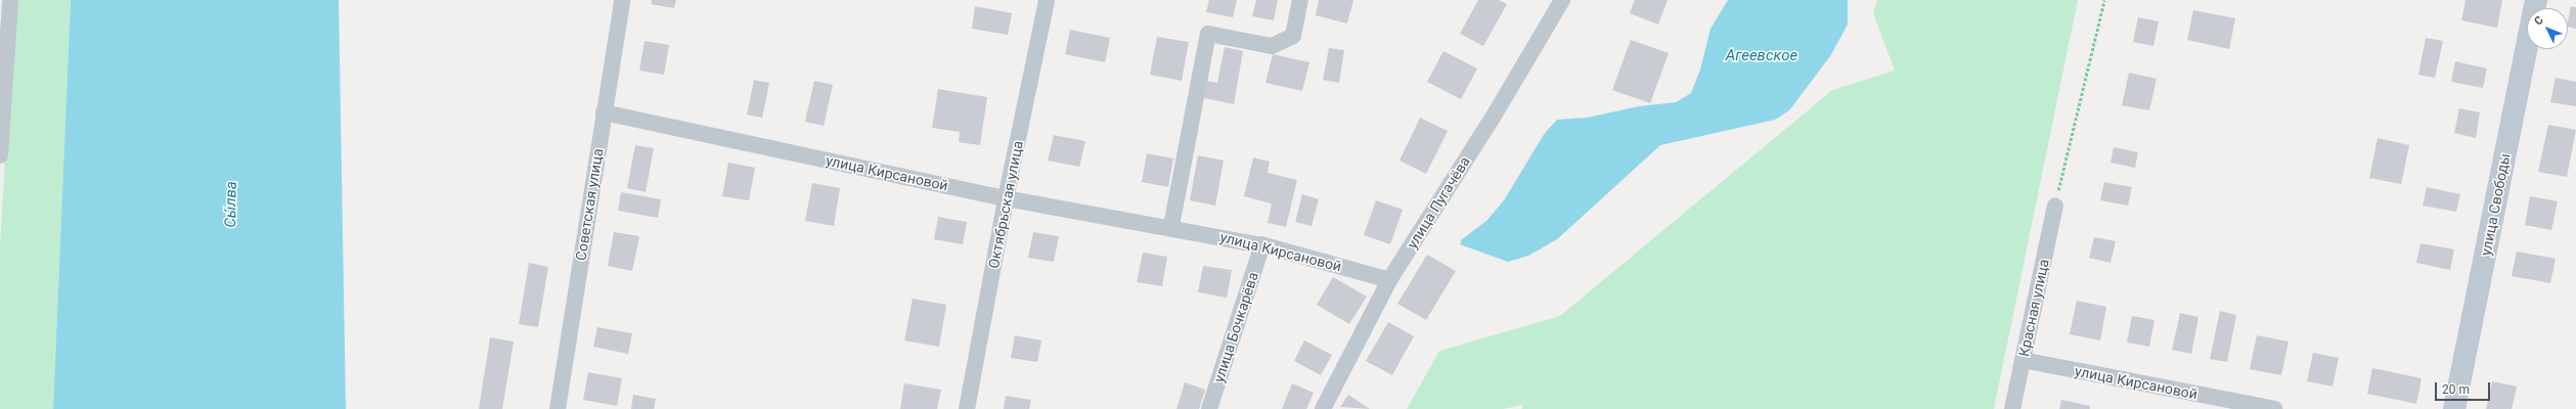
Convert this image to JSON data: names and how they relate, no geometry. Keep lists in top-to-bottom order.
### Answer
{
  "streets": {
    "main road": ["улица Свободы"],
    "street": [
      "улица Кирсановой",
      "улица Пугачёва",
      "Советская улица",
      "Октябрьская улица",
      "Красная улица",
      "улица Бочкарёва"
    ]
  },
  "crossings": [
    ["улица Кирсановой", "улица Пугачёва"],
    ["улица Кирсановой", "Советская улица"],
    ["улица Кирсановой", "Октябрьская улица"],
    ["улица Кирсановой", "Красная улица"],
    ["улица Кирсановой", "улица Бочкарёва"]
  ],
  "water": ["Агеевское", "Сы́лва"],
  "scale_bar": "20 m",
  "north": "top left"
}
